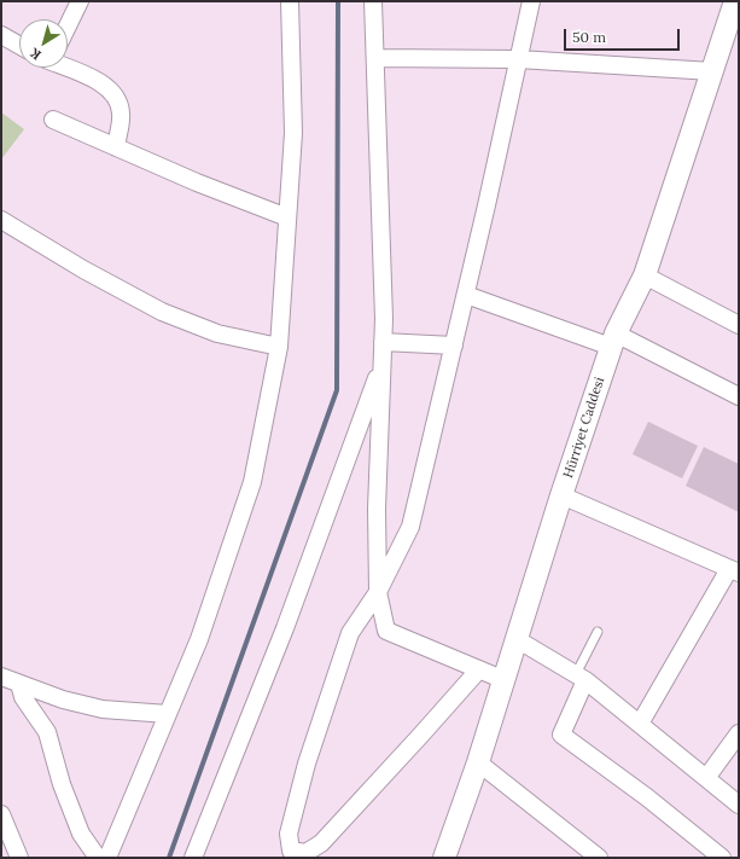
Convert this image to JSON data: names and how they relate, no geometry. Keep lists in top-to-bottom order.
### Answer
{
  "streets": {
    "street": ["Hürriyet Caddesi"]
  },
  "scale_bar": "50 m",
  "north": "bottom left"
}
